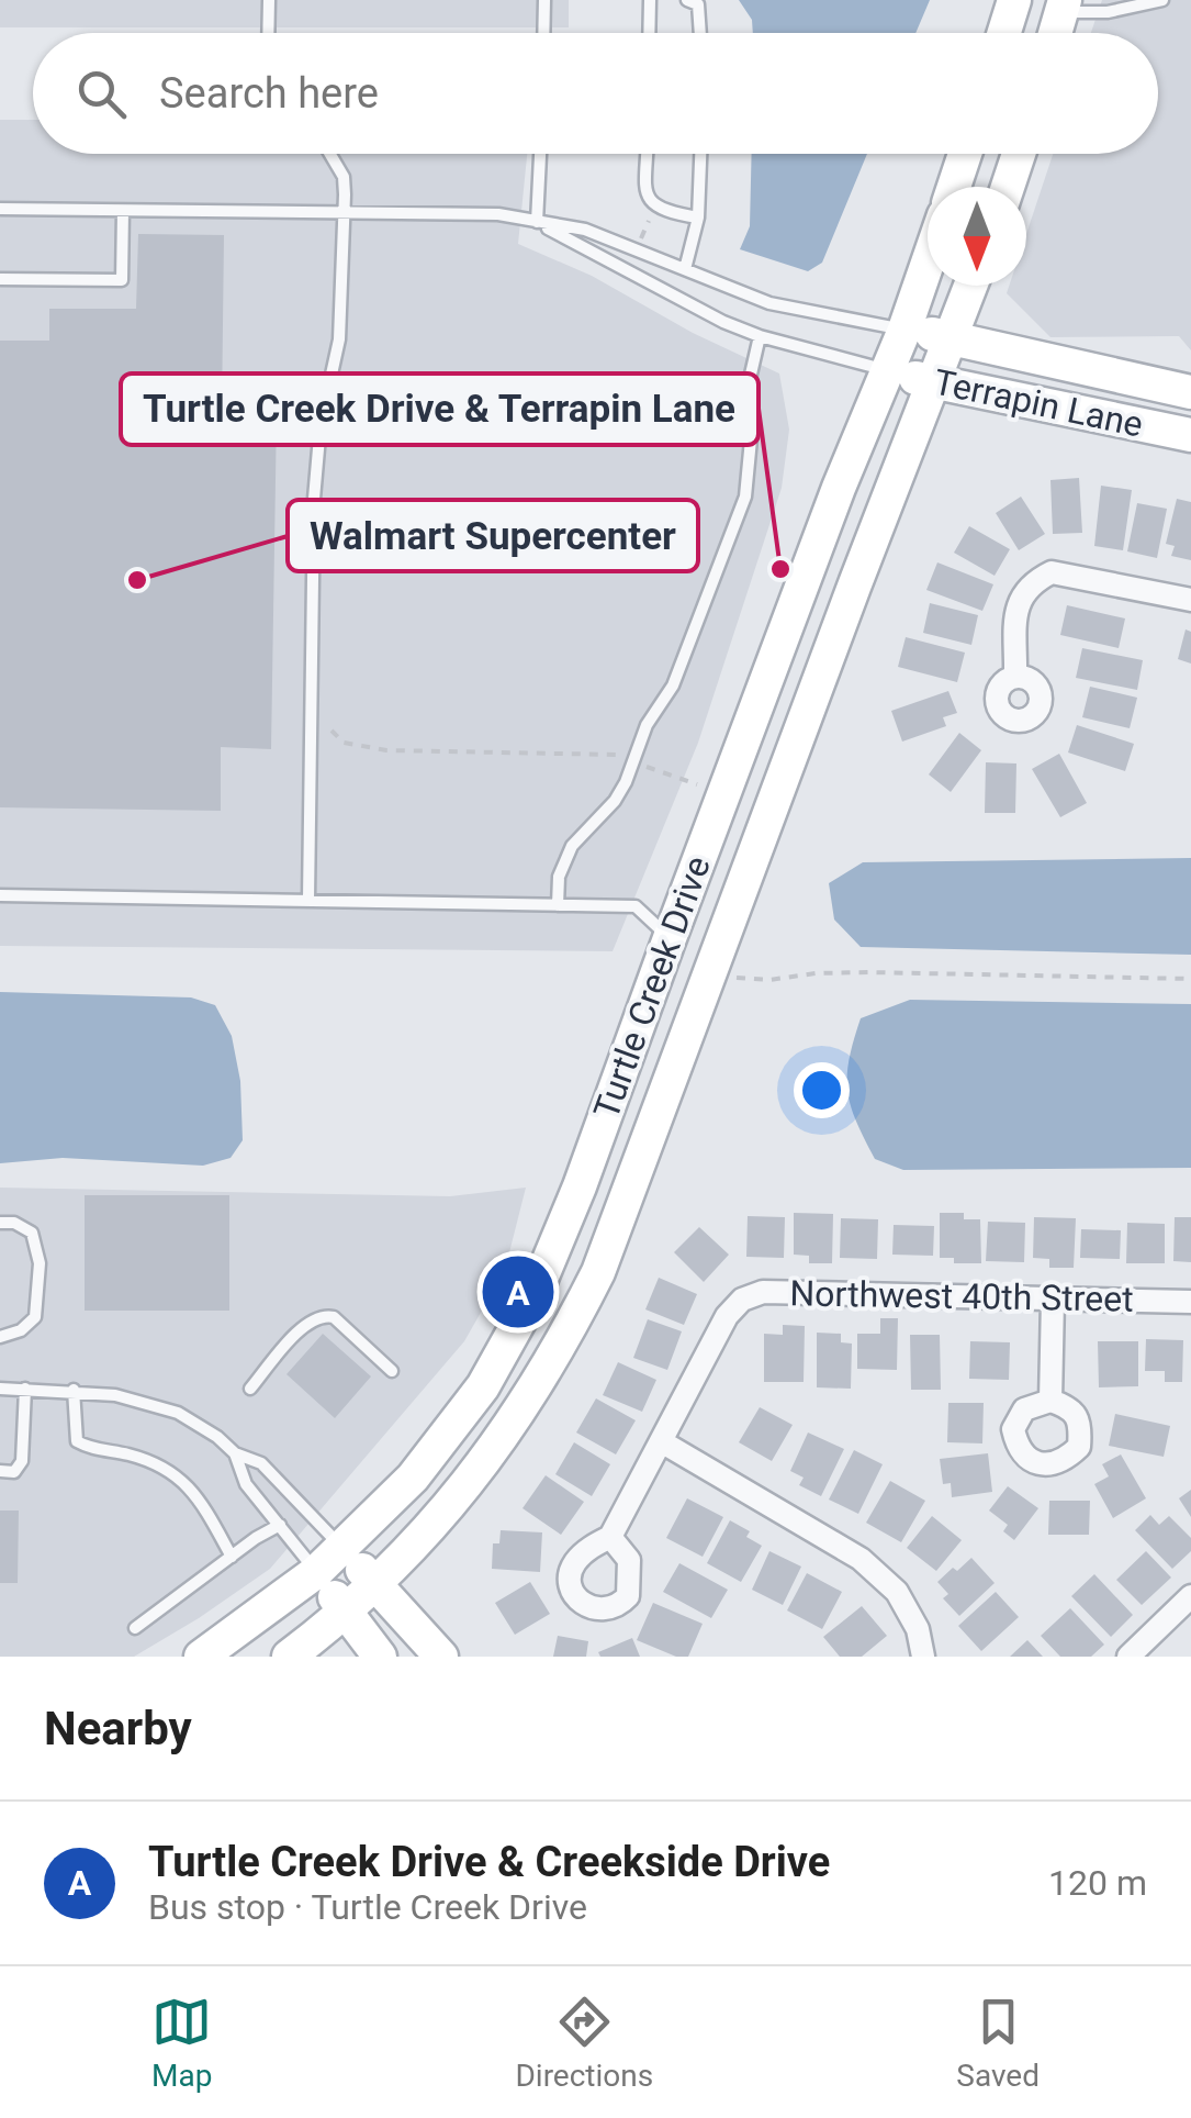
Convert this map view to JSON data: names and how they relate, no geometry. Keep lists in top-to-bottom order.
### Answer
{
  "streets": {
    "street": ["Terrapin Lane", "Turtle Creek Drive", "Northwest 40th Street"]
  },
  "crossings": [
    ["Terrapin Lane", "Turtle Creek Drive"]
  ],
  "places": ["Turtle Creek Drive & Terrapin Lane", "Walmart Supercenter"],
  "north": "bottom",
  "page": {
    "search": "Search here",
    "pins": "A",
    "heading": "Nearby",
    "list": [
      {
        "mark": "A",
        "name": "Turtle Creek Drive & Creekside Drive",
        "note": "Bus stop · Turtle Creek Drive",
        "value": "120 m"
      }
    ],
    "nav": ["Map", "Directions", "Saved"]
  }
}
